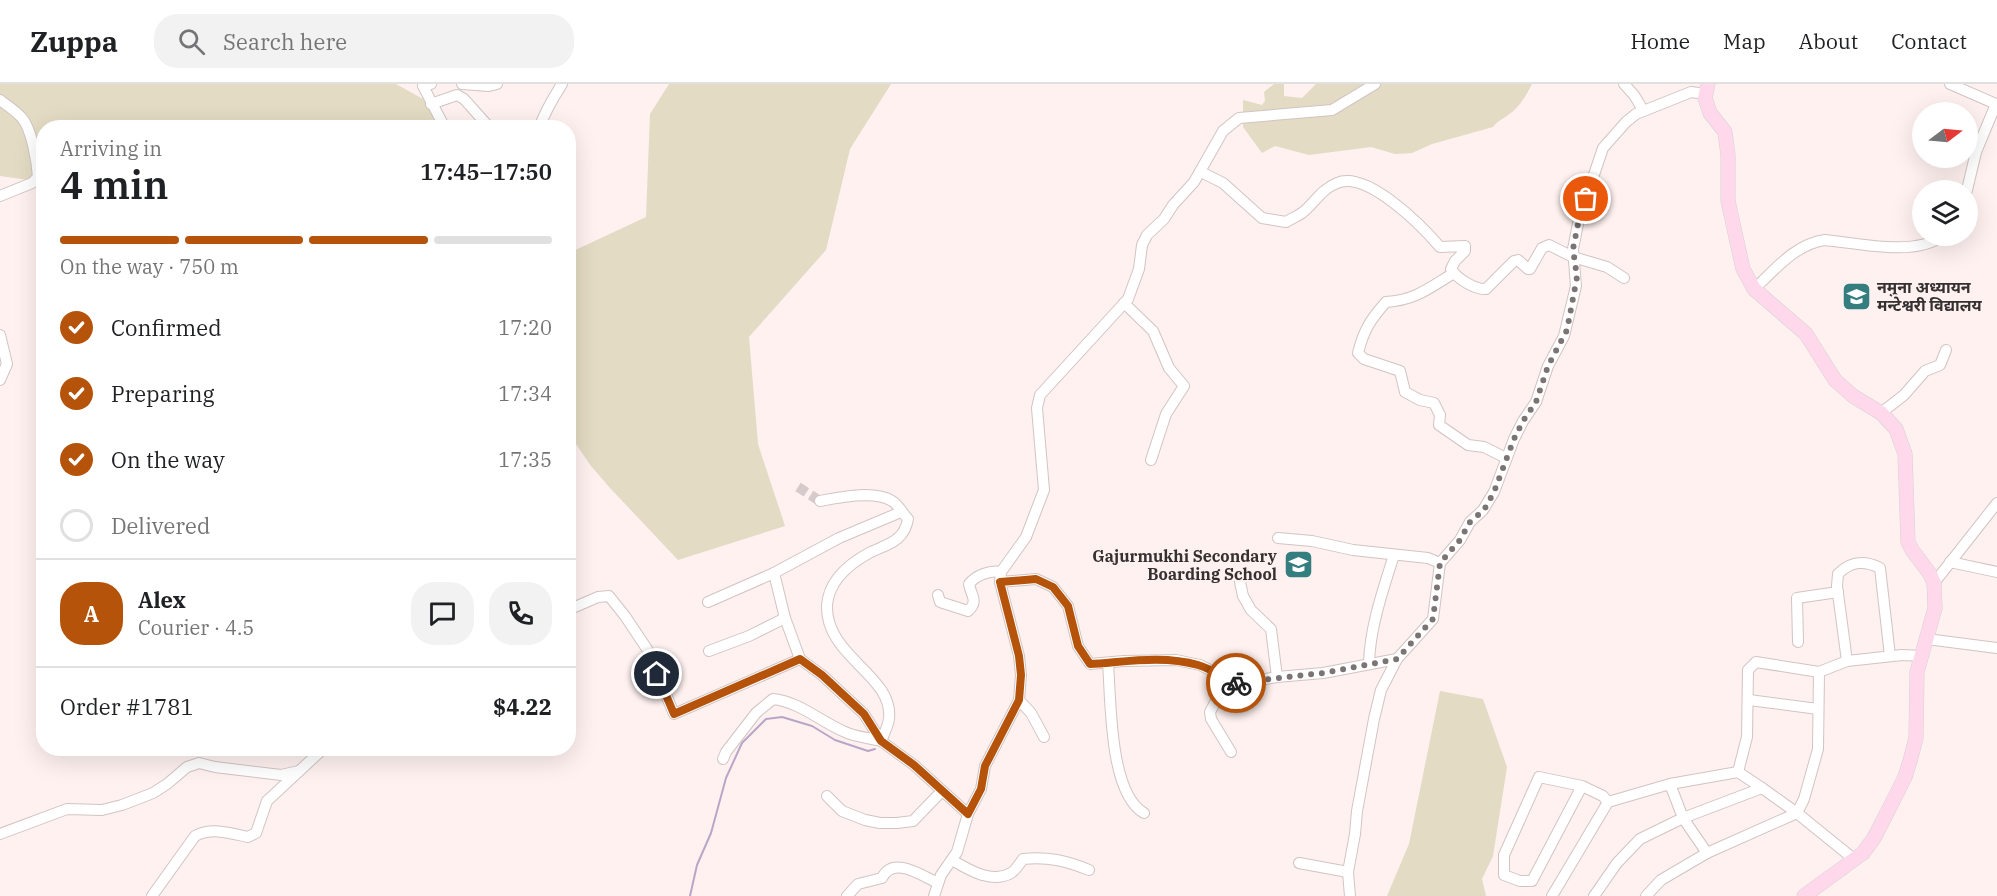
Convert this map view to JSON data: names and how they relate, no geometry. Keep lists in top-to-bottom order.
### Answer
{
  "places": {
    "school or university": ["नमुना अध्यायन मन्टेश्वरी विद्यालय", "Gajurmukhi Secondary Boarding School"]
  },
  "north": "right",
  "page": {
    "header": "Zuppa",
    "search": "Search here",
    "nav": [
      "Home",
      "Map",
      "About",
      "Contact"
    ],
    "heading": ["4 min", "Arriving in", "17:45–17:50"],
    "panel": [
      "Alex",
      "Courier · 4.5",
      "Order #1781",
      "$4.22"
    ],
    "bar": "On the way · 750 m",
    "list": [
      ["Confirmed", "17:20"],
      ["Preparing", "17:34"],
      ["On the way", "17:35"],
      "Delivered"
    ],
    "round": "A"
  }
}
